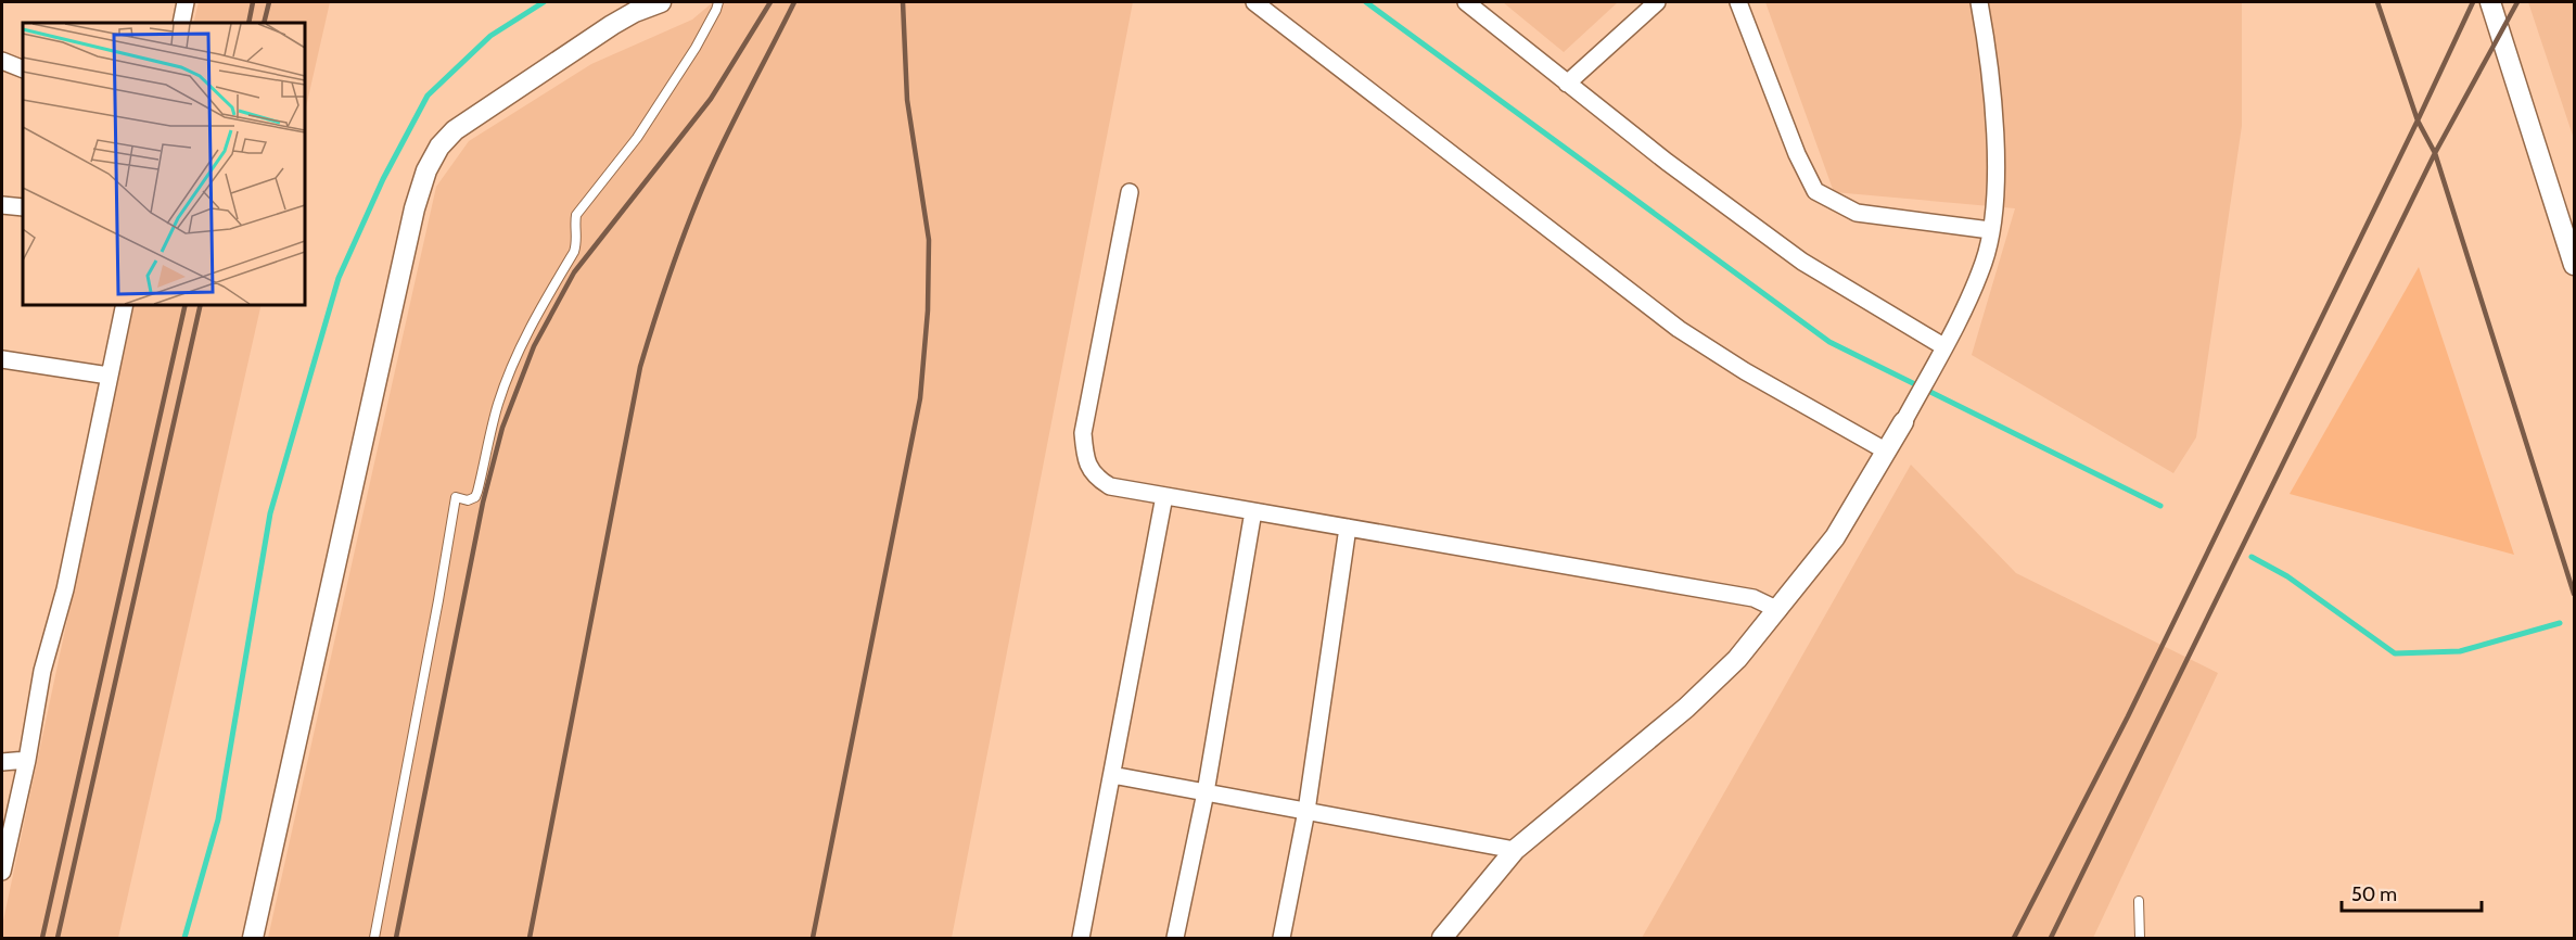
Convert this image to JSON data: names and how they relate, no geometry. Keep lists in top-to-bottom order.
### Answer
{
  "scale_bar": "50 m"
}
